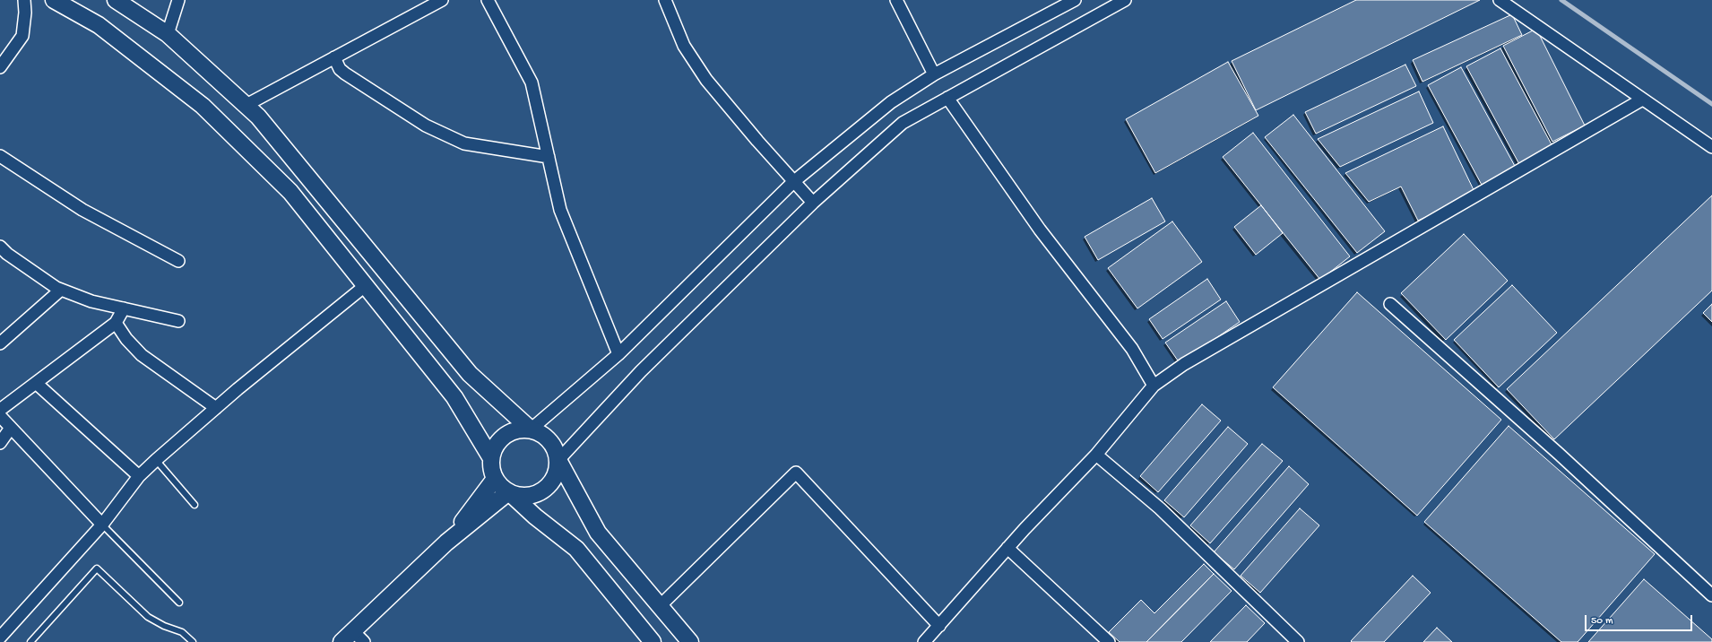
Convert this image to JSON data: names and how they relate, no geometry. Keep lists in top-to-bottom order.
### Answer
{
  "scale_bar": "50 m"
}
